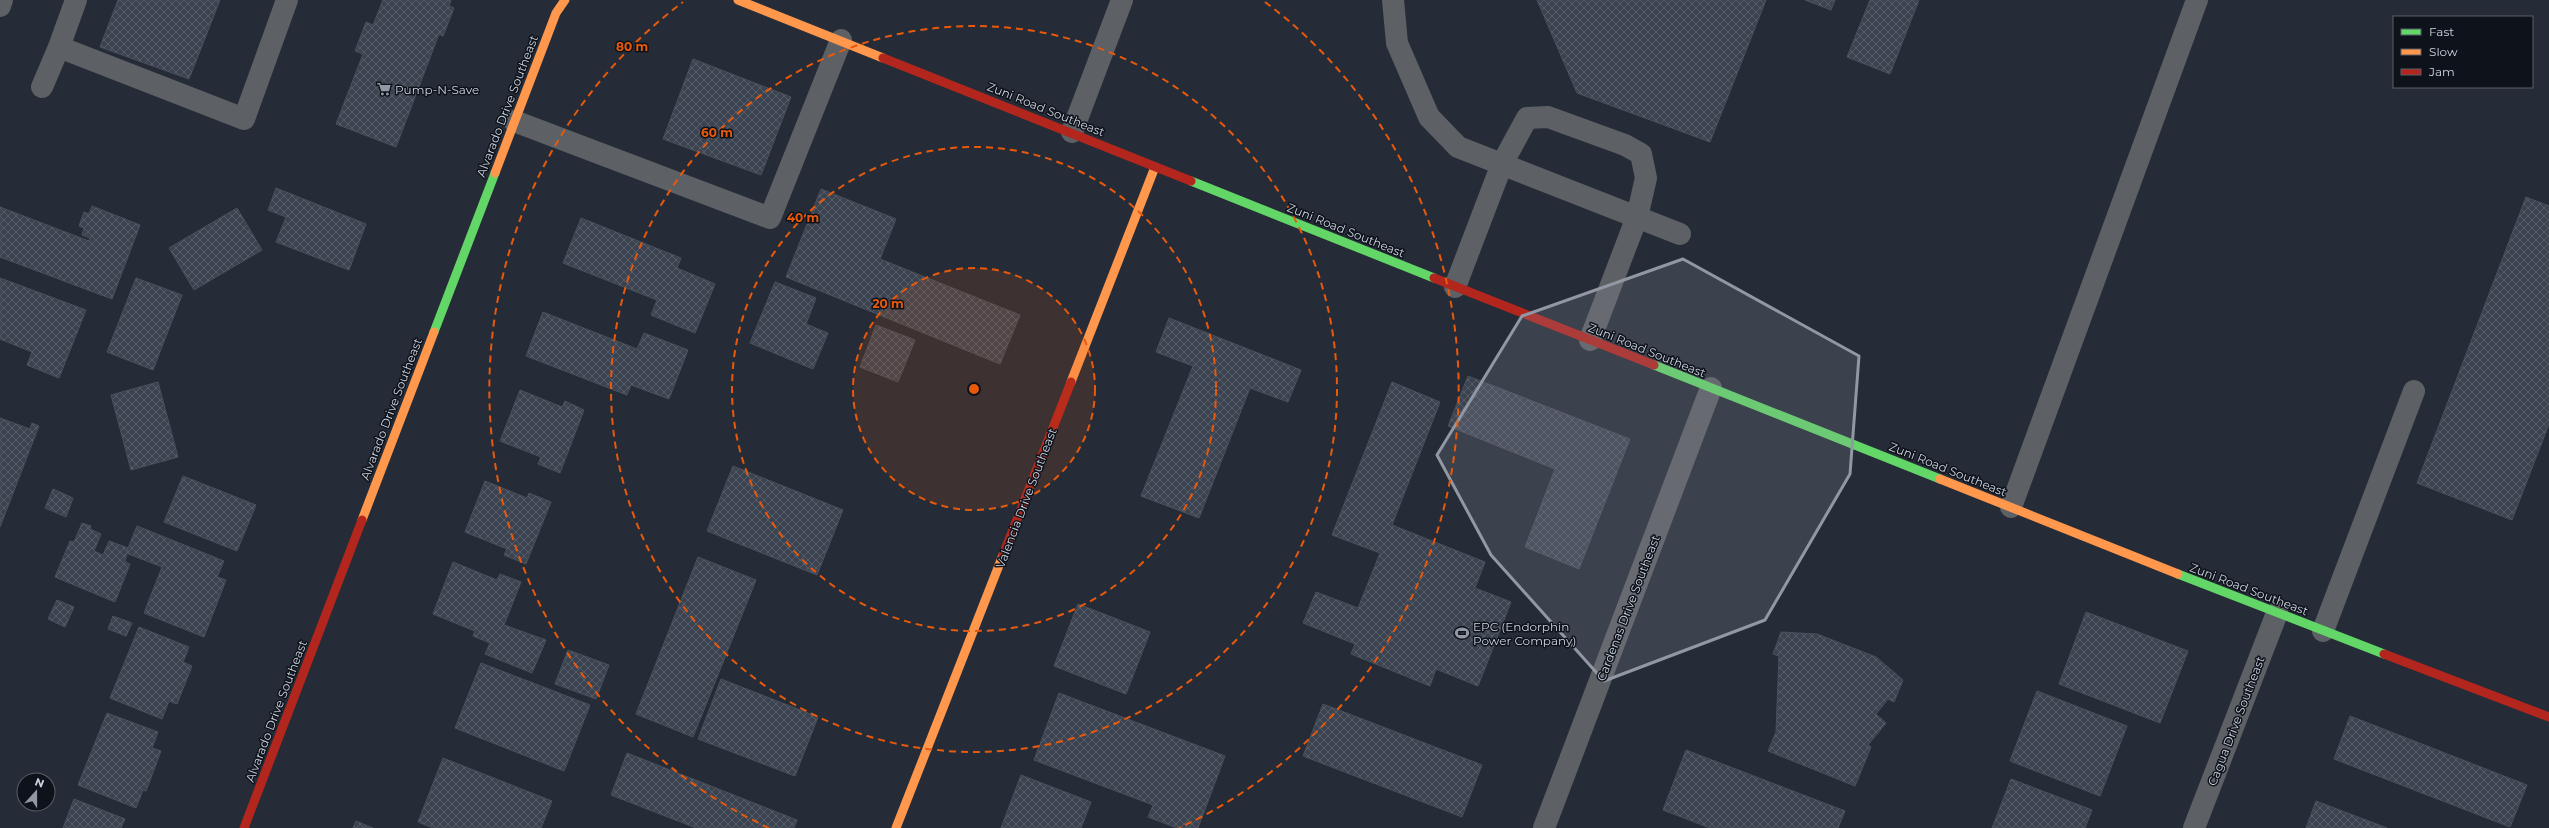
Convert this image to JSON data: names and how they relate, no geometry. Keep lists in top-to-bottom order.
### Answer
{
  "streets": {
    "street": [
      "Alvarado Drive Southeast",
      "Zuni Road Southeast",
      "Valencia Drive Southeast",
      "Cardenas Drive Southeast",
      "Cagua Drive Southeast"
    ]
  },
  "crossings": [
    ["Zuni Road Southeast", "Valencia Drive Southeast"],
    ["Zuni Road Southeast", "Cardenas Drive Southeast"],
    ["Zuni Road Southeast", "Cagua Drive Southeast"]
  ],
  "places": {
    "supermarket": ["Pump-N-Save"],
    "sports": ["EPC (Endorphin Power Company)"]
  },
  "legend": ["Fast", "Slow", "Jam"],
  "north": "top",
  "rings": [
    "80 m",
    "60 m",
    "40 m",
    "20 m"
  ]
}
